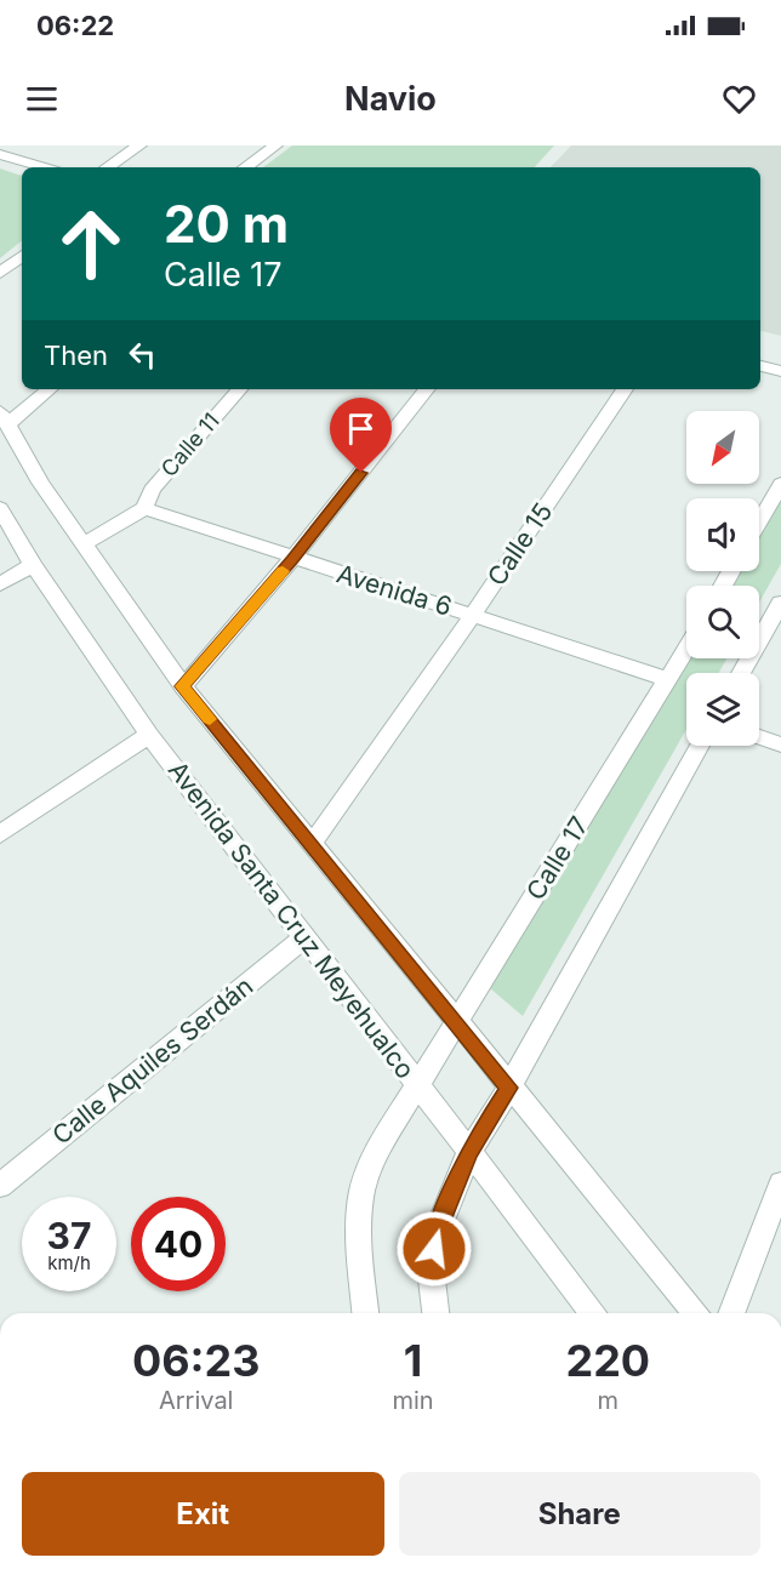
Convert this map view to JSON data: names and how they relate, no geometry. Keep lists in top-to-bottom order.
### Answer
{
  "streets": {
    "street": [
      "Calle 11",
      "Calle 15",
      "Avenida 6",
      "Calle 17",
      "Avenida Santa Cruz Meyehualco",
      "Calle Aquiles Serdán"
    ]
  },
  "crossings": [
    ["Calle 11", "Avenida 6"],
    ["Calle 15", "Avenida 6"],
    ["Avenida 6", "Calle 17"],
    ["Calle 17", "Avenida Santa Cruz Meyehualco"],
    ["Avenida Santa Cruz Meyehualco", "Calle Aquiles Serdán"]
  ],
  "north": "bottom left",
  "page": {
    "status": "06:22",
    "header": "Navio",
    "turn": ["20 m", "Calle 17"],
    "then": "Then",
    "speed": "37 km/h",
    "limit": "40",
    "eta": [
      "06:23",
      "Arrival",
      "1",
      "min",
      "220",
      "m"
    ],
    "buttons": ["Exit", "Share"]
  }
}
